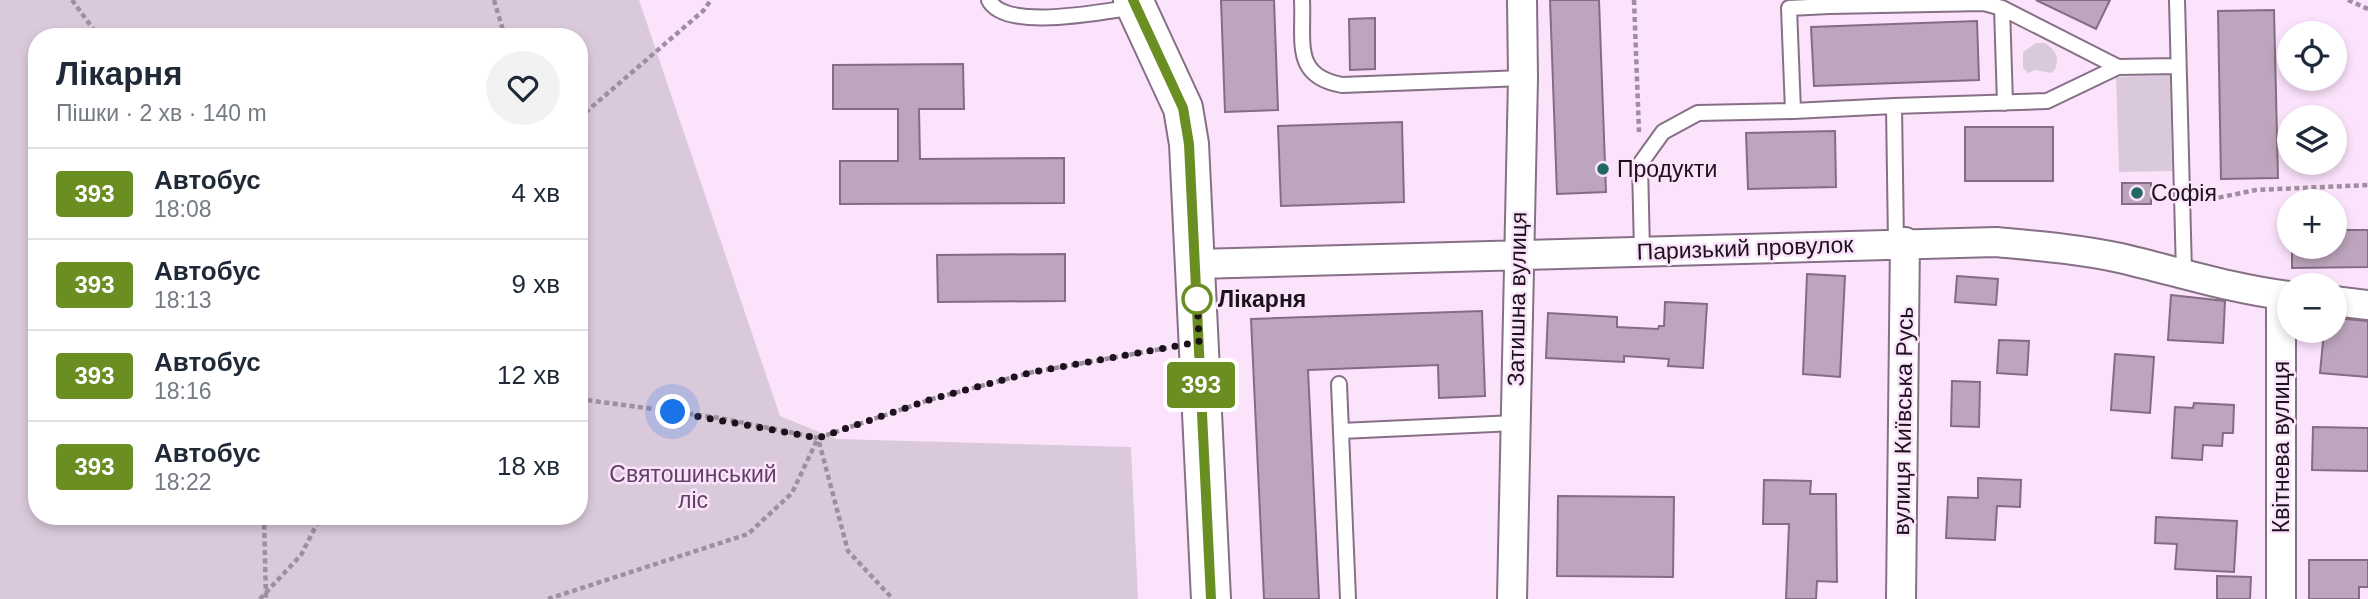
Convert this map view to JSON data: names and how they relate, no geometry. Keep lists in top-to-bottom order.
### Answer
{
  "streets": {
    "street": [
      "Паризький провулок",
      "Затишна вулиця",
      "вулиця Київська Русь",
      "Квітнева вулиця"
    ]
  },
  "crossings": [
    ["Паризький провулок", "Затишна вулиця"],
    ["Паризький провулок", "вулиця Київська Русь"]
  ],
  "parks": ["Святошинський ліс"],
  "places": ["Продукти", "Софія", "Лікарня"],
  "lines": ["bus line 393"],
  "page": {
    "on_map": "393",
    "map_buttons": ["+", "−"],
    "heading": ["Лікарня", "Пішки · 2 хв · 140 m"],
    "list": [
      {
        "mark": "393",
        "name": "Автобус",
        "note": "18:08",
        "value": "4 хв"
      },
      {
        "mark": "393",
        "name": "Автобус",
        "note": "18:13",
        "value": "9 хв"
      },
      {
        "mark": "393",
        "name": "Автобус",
        "note": "18:16",
        "value": "12 хв"
      },
      {
        "mark": "393",
        "name": "Автобус",
        "note": "18:22",
        "value": "18 хв"
      }
    ]
  }
}
